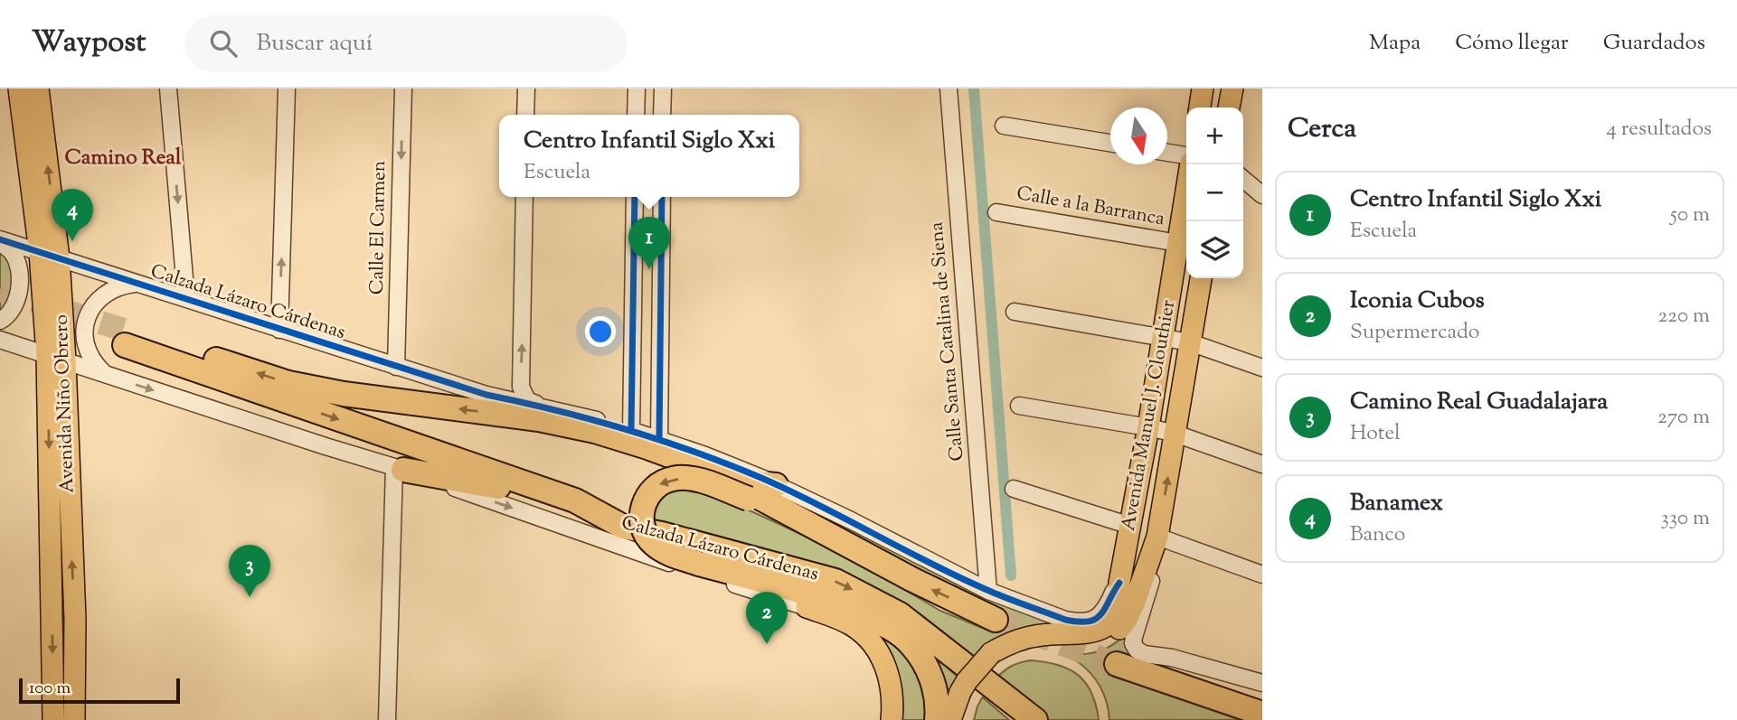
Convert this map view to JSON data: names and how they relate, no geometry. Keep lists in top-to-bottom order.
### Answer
{
  "streets": {
    "highway": ["Calzada Lázaro Cárdenas"],
    "main road": ["Avenida Niño Obrero", "Avenida Manuel J. Clouthier"],
    "street": ["Calle a la Barranca", "Calle El Carmen", "Calle Santa Catalina de Siena"]
  },
  "crossings": [
    ["Calle a la Barranca", "Avenida Manuel J. Clouthier"],
    ["Calle El Carmen", "Calzada Lázaro Cárdenas"],
    ["Calzada Lázaro Cárdenas", "Calle Santa Catalina de Siena"],
    ["Calzada Lázaro Cárdenas", "Avenida Niño Obrero"],
    ["Calzada Lázaro Cárdenas", "Avenida Manuel J. Clouthier"]
  ],
  "districts": ["Camino Real"],
  "scale_bar": "100 m",
  "north": "bottom",
  "page": {
    "header": "Waypost",
    "search": "Buscar aquí",
    "nav": ["Mapa", "Cómo llegar", "Guardados"],
    "heading": ["Cerca", "4 resultados"],
    "map_buttons": ["+", "−"],
    "popup": ["Centro Infantil Siglo Xxi", "Escuela"],
    "list": [
      {
        "mark": "1",
        "name": "Centro Infantil Siglo Xxi",
        "note": "Escuela",
        "value": "50 m"
      },
      {
        "mark": "2",
        "name": "Iconia Cubos",
        "note": "Supermercado",
        "value": "220 m"
      },
      {
        "mark": "3",
        "name": "Camino Real Guadalajara",
        "note": "Hotel",
        "value": "270 m"
      },
      {
        "mark": "4",
        "name": "Banamex",
        "note": "Banco",
        "value": "330 m"
      }
    ],
    "pins": [
      "4",
      "1",
      "3",
      "2"
    ],
    "scale": "100 m"
  }
}
